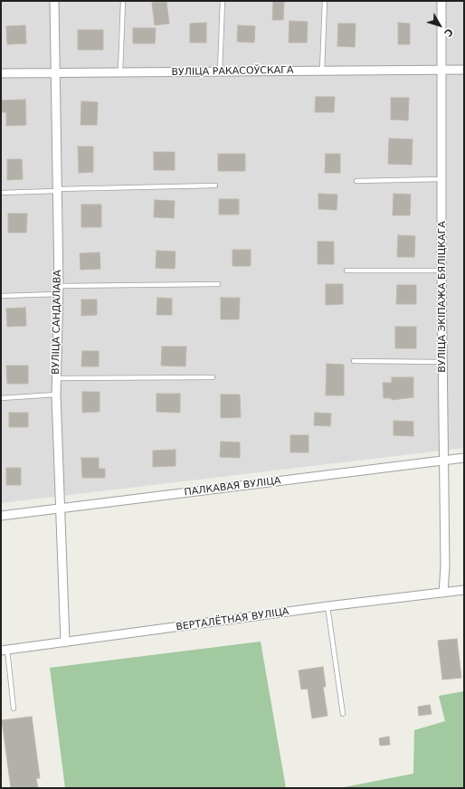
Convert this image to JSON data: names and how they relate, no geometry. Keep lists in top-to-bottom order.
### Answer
{
  "streets": {
    "street": [
      "ВУЛІЦА РАКАСОЎСКАГА",
      "ВУЛІЦА ЭКІПАЖА БЯЛІЦКАГА",
      "ВУЛІЦА САНДАЛАВА",
      "ПАЛКАВАЯ ВУЛІЦА",
      "ВЕРТАЛЁТНАЯ ВУЛІЦА"
    ]
  },
  "crossings": [
    ["ВУЛІЦА РАКАСОЎСКАГА", "ВУЛІЦА ЭКІПАЖА БЯЛІЦКАГА"],
    ["ВУЛІЦА РАКАСОЎСКАГА", "ВУЛІЦА САНДАЛАВА"],
    ["ВУЛІЦА ЭКІПАЖА БЯЛІЦКАГА", "ПАЛКАВАЯ ВУЛІЦА"],
    ["ВУЛІЦА ЭКІПАЖА БЯЛІЦКАГА", "ВЕРТАЛЁТНАЯ ВУЛІЦА"],
    ["ВУЛІЦА САНДАЛАВА", "ПАЛКАВАЯ ВУЛІЦА"],
    ["ВУЛІЦА САНДАЛАВА", "ВЕРТАЛЁТНАЯ ВУЛІЦА"]
  ],
  "north": "bottom right"
}
